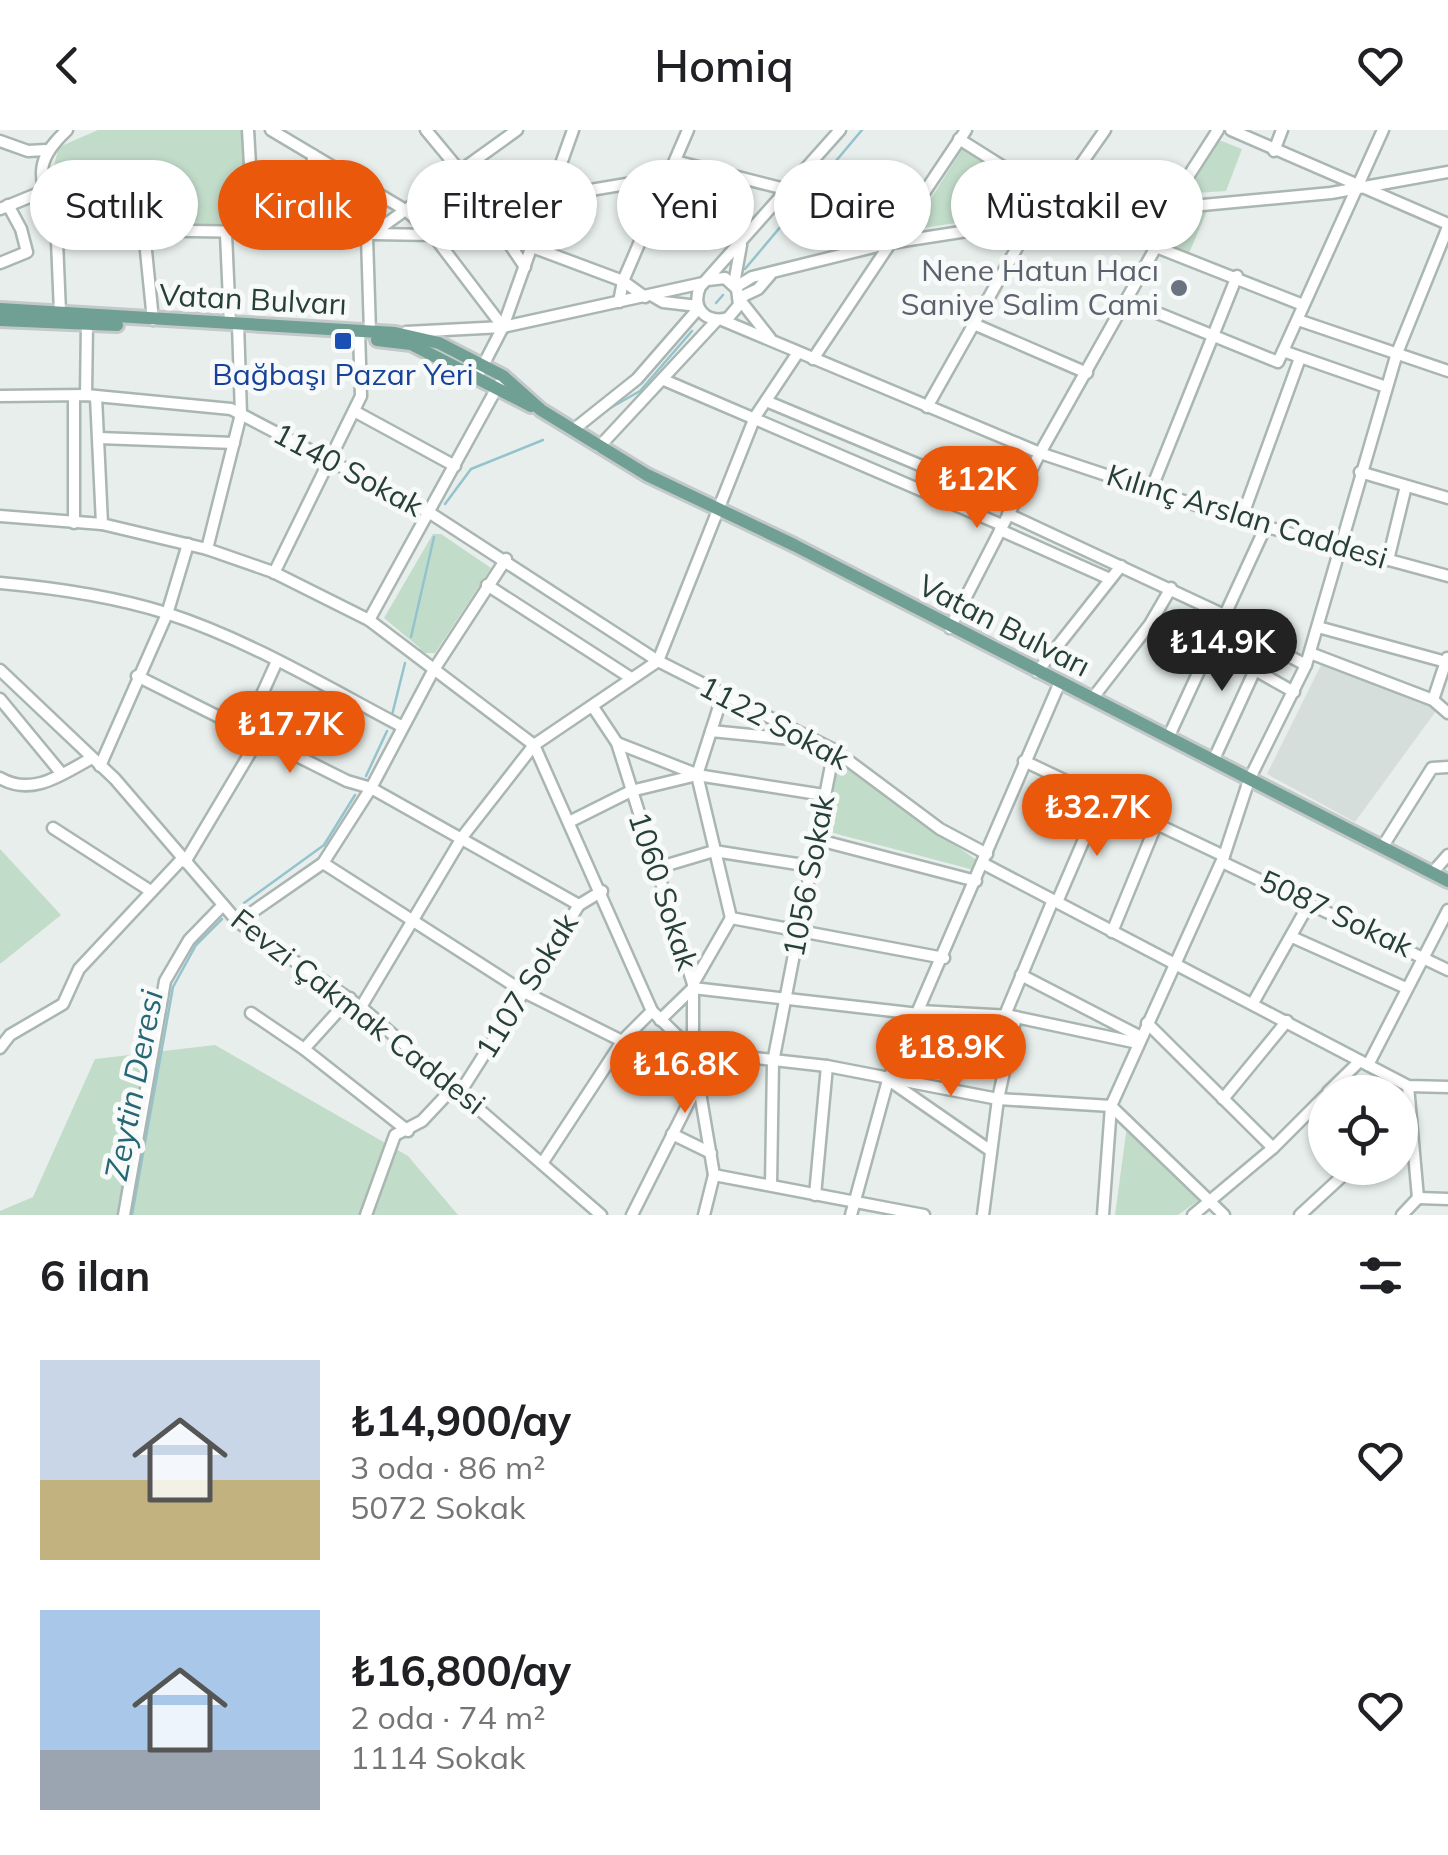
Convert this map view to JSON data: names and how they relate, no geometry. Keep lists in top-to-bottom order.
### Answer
{
  "streets": {
    "main road": ["Vatan Bulvarı"],
    "street": [
      "1140 Sokak",
      "Kılınç Arslan Caddesi",
      "1122 Sokak",
      "1056 Sokak",
      "1060 Sokak",
      "5087 Sokak",
      "1107 Sokak",
      "Fevzi Çakmak Caddesi"
    ]
  },
  "crossings": [
    ["1140 Sokak", "1122 Sokak"],
    ["1122 Sokak", "1056 Sokak"],
    ["1107 Sokak", "Fevzi Çakmak Caddesi"]
  ],
  "water": ["Zeytin Deresi"],
  "places": {
    "other": ["Nene Hatun Hacı Saniye Salim Cami"],
    "transit": ["Bağbaşı Pazar Yeri"]
  },
  "page": {
    "header": "Homiq",
    "chip": [
      "Satılık",
      "Kiralık",
      "Filtreler",
      "Yeni",
      "Daire",
      "Müstakil ev"
    ],
    "price": [
      "₺12K",
      "₺14.9K",
      "₺17.7K",
      "₺32.7K",
      "₺18.9K",
      "₺16.8K"
    ],
    "heading": "6 ilan",
    "list": [
      {
        "name": "₺14,900/ay",
        "note": "3 oda · 86 m² · 5072 Sokak"
      },
      {
        "name": "₺16,800/ay",
        "note": "2 oda · 74 m² · 1114 Sokak"
      }
    ]
  }
}
